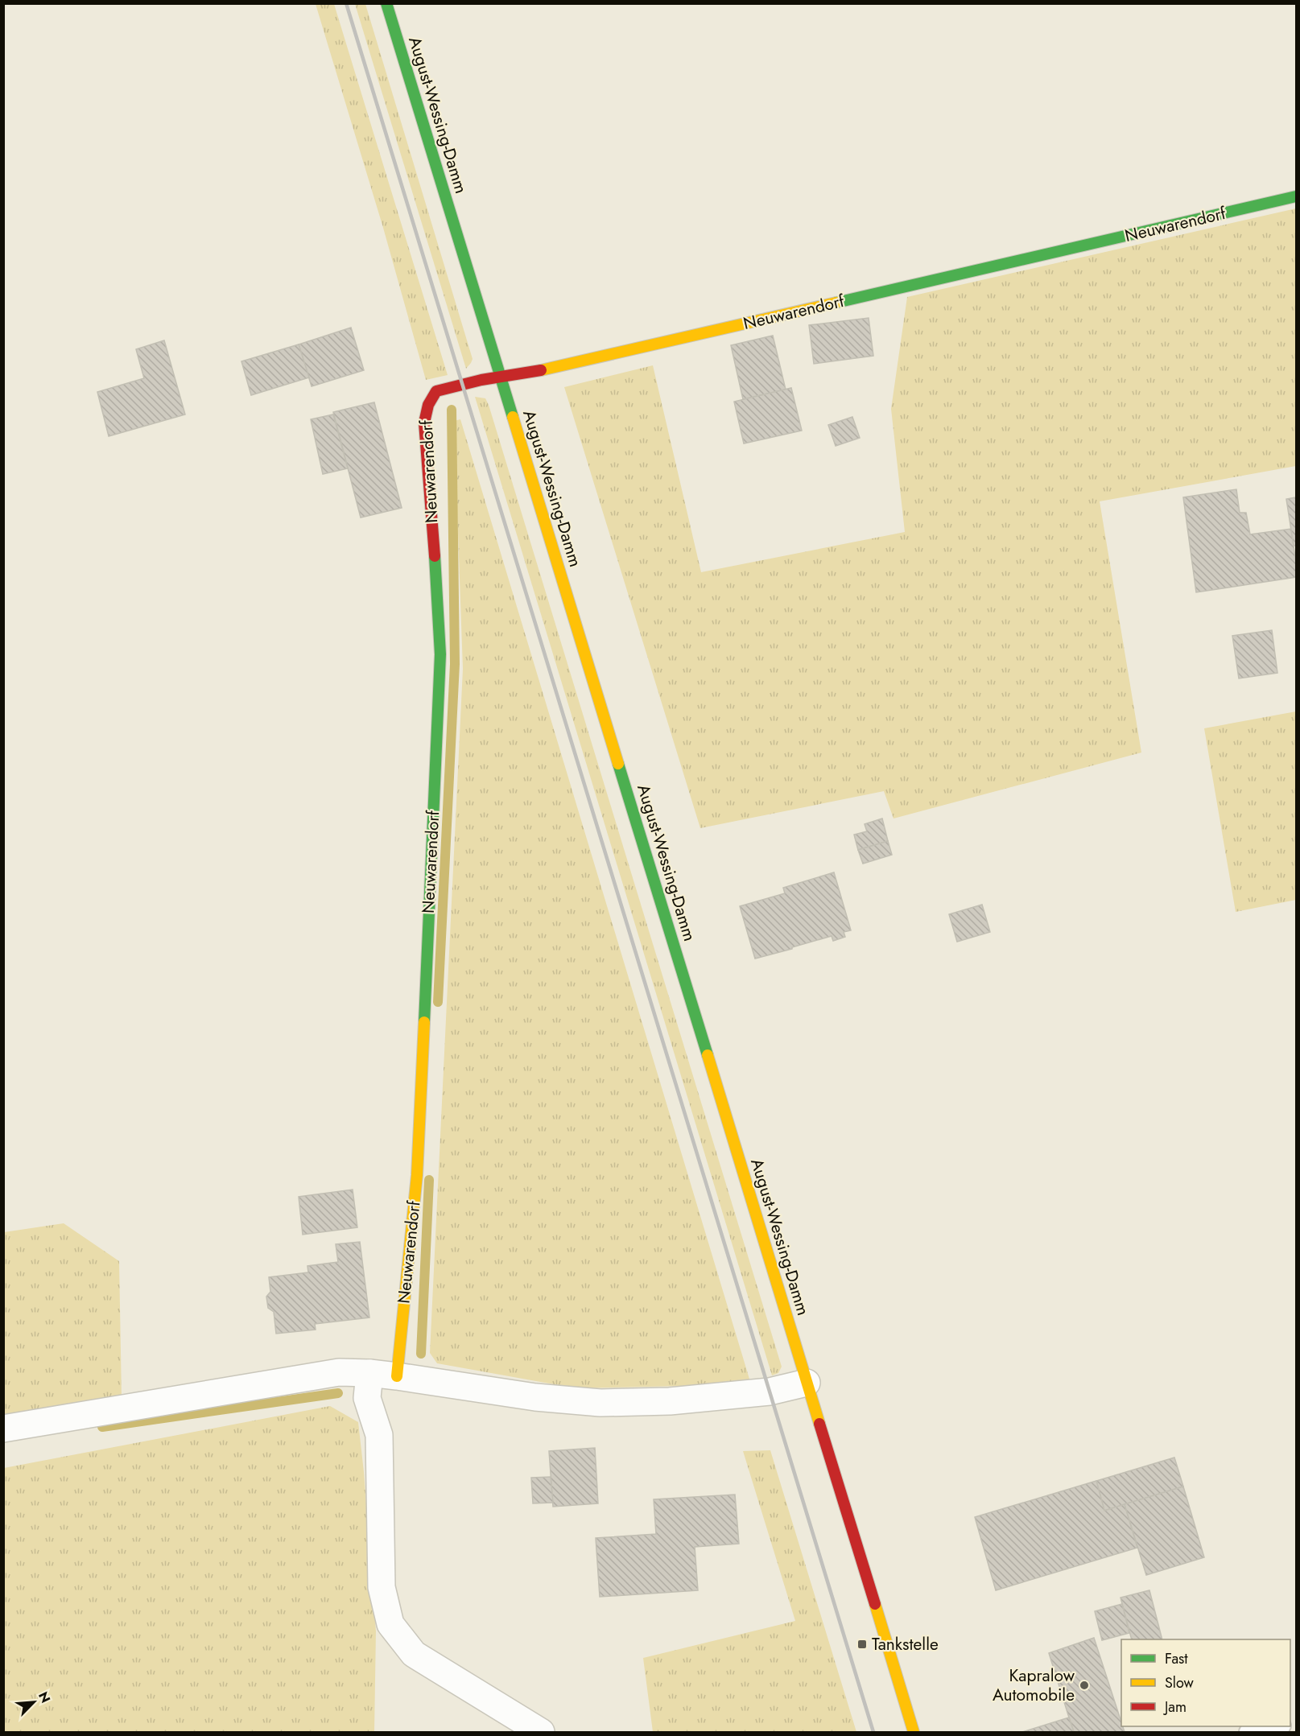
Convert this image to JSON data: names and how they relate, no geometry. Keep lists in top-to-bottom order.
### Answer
{
  "streets": {
    "street": ["August-Wessing-Damm", "Neuwarendorf"]
  },
  "crossings": [
    ["August-Wessing-Damm", "Neuwarendorf"]
  ],
  "places": {
    "transit": ["Tankstelle"],
    "other": ["Kapralow Automobile"]
  },
  "legend": ["Fast", "Slow", "Jam"],
  "north": "top right"
}
